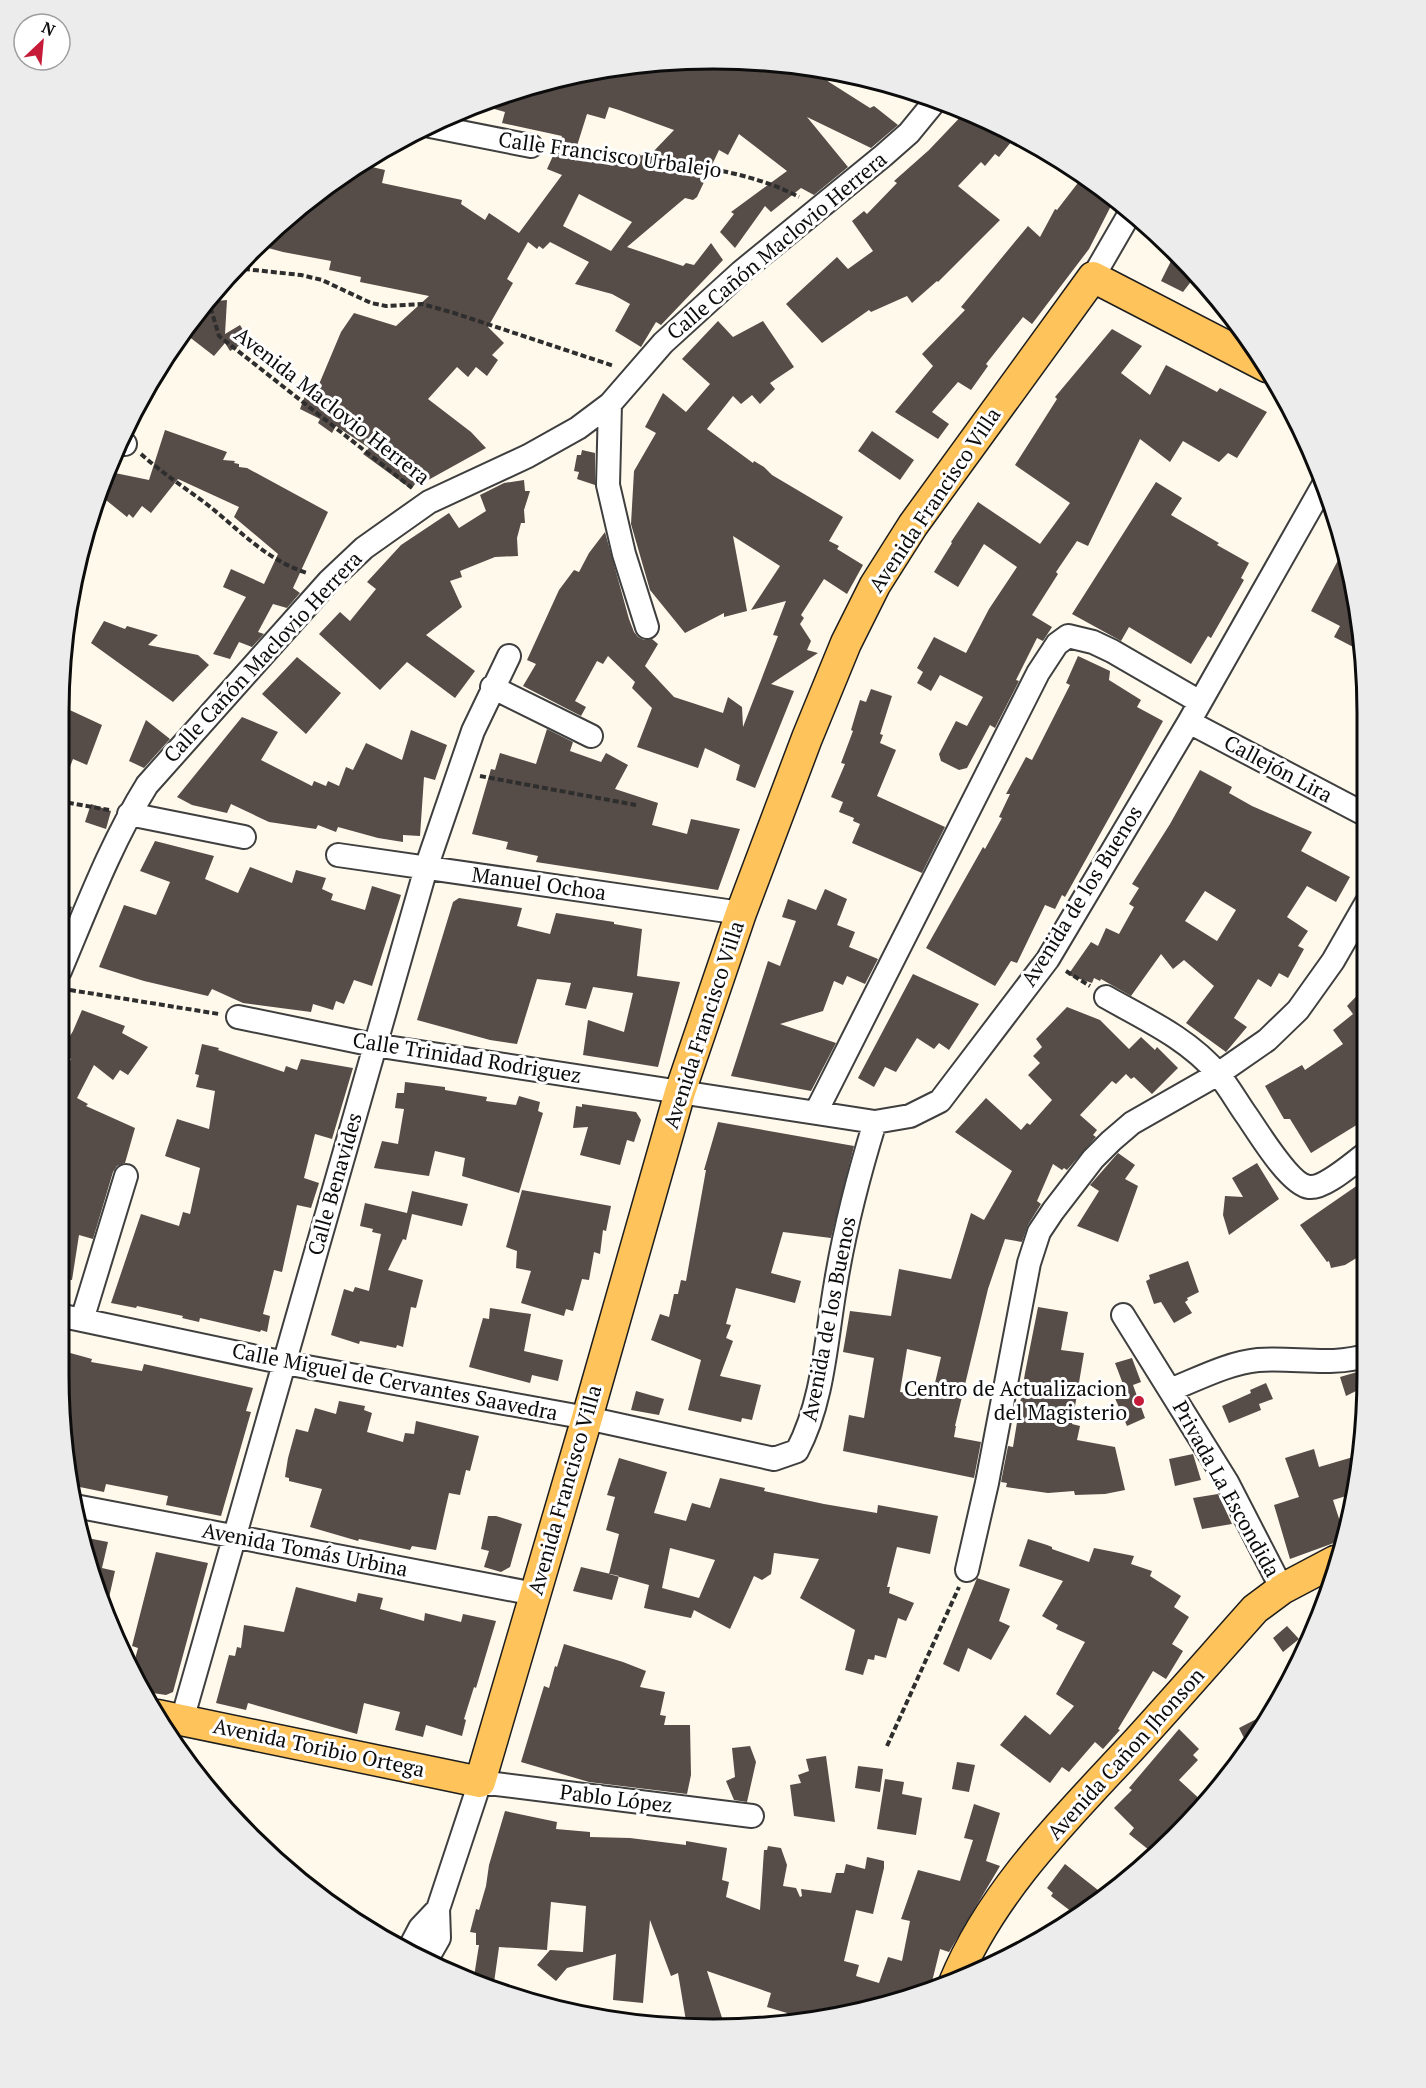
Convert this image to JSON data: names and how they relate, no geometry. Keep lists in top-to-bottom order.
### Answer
{
  "streets": {
    "main road": ["Avenida Francisco Villa", "Avenida Toribio Ortega", "Avenida Cañon Jhonson"],
    "street": [
      "Calle Francisco Urbalejo",
      "Calle Cañón Maclovio Herrera",
      "Callejón Lira",
      "Manuel Ochoa",
      "Avenida de los Buenos",
      "Calle Trinidad Rodriguez",
      "Calle Benavides",
      "Calle Miguel de Cervantes Saavedra",
      "Privada La Escondida",
      "Avenida Tomás Urbina",
      "Pablo López"
    ],
    "path": ["Avenida Maclovio Herrera"]
  },
  "crossings": [
    ["Calle Francisco Urbalejo", "Calle Cañón Maclovio Herrera"],
    ["Calle Cañón Maclovio Herrera", "Avenida Maclovio Herrera"],
    ["Avenida Francisco Villa", "Manuel Ochoa"],
    ["Avenida Francisco Villa", "Calle Trinidad Rodriguez"],
    ["Avenida Francisco Villa", "Calle Miguel de Cervantes Saavedra"],
    ["Avenida Francisco Villa", "Avenida Tomás Urbina"],
    ["Avenida Francisco Villa", "Avenida Toribio Ortega"],
    ["Avenida Francisco Villa", "Pablo López"],
    ["Callejón Lira", "Avenida de los Buenos"],
    ["Manuel Ochoa", "Calle Benavides"],
    ["Avenida de los Buenos", "Calle Trinidad Rodriguez"],
    ["Avenida de los Buenos", "Calle Miguel de Cervantes Saavedra"],
    ["Calle Trinidad Rodriguez", "Calle Benavides"],
    ["Calle Benavides", "Calle Miguel de Cervantes Saavedra"],
    ["Calle Benavides", "Avenida Tomás Urbina"],
    ["Calle Benavides", "Avenida Toribio Ortega"],
    ["Privada La Escondida", "Avenida Cañon Jhonson"],
    ["Avenida Toribio Ortega", "Pablo López"]
  ],
  "places": ["Centro de Actualizacion del Magisterio"],
  "north": "top right"
}
